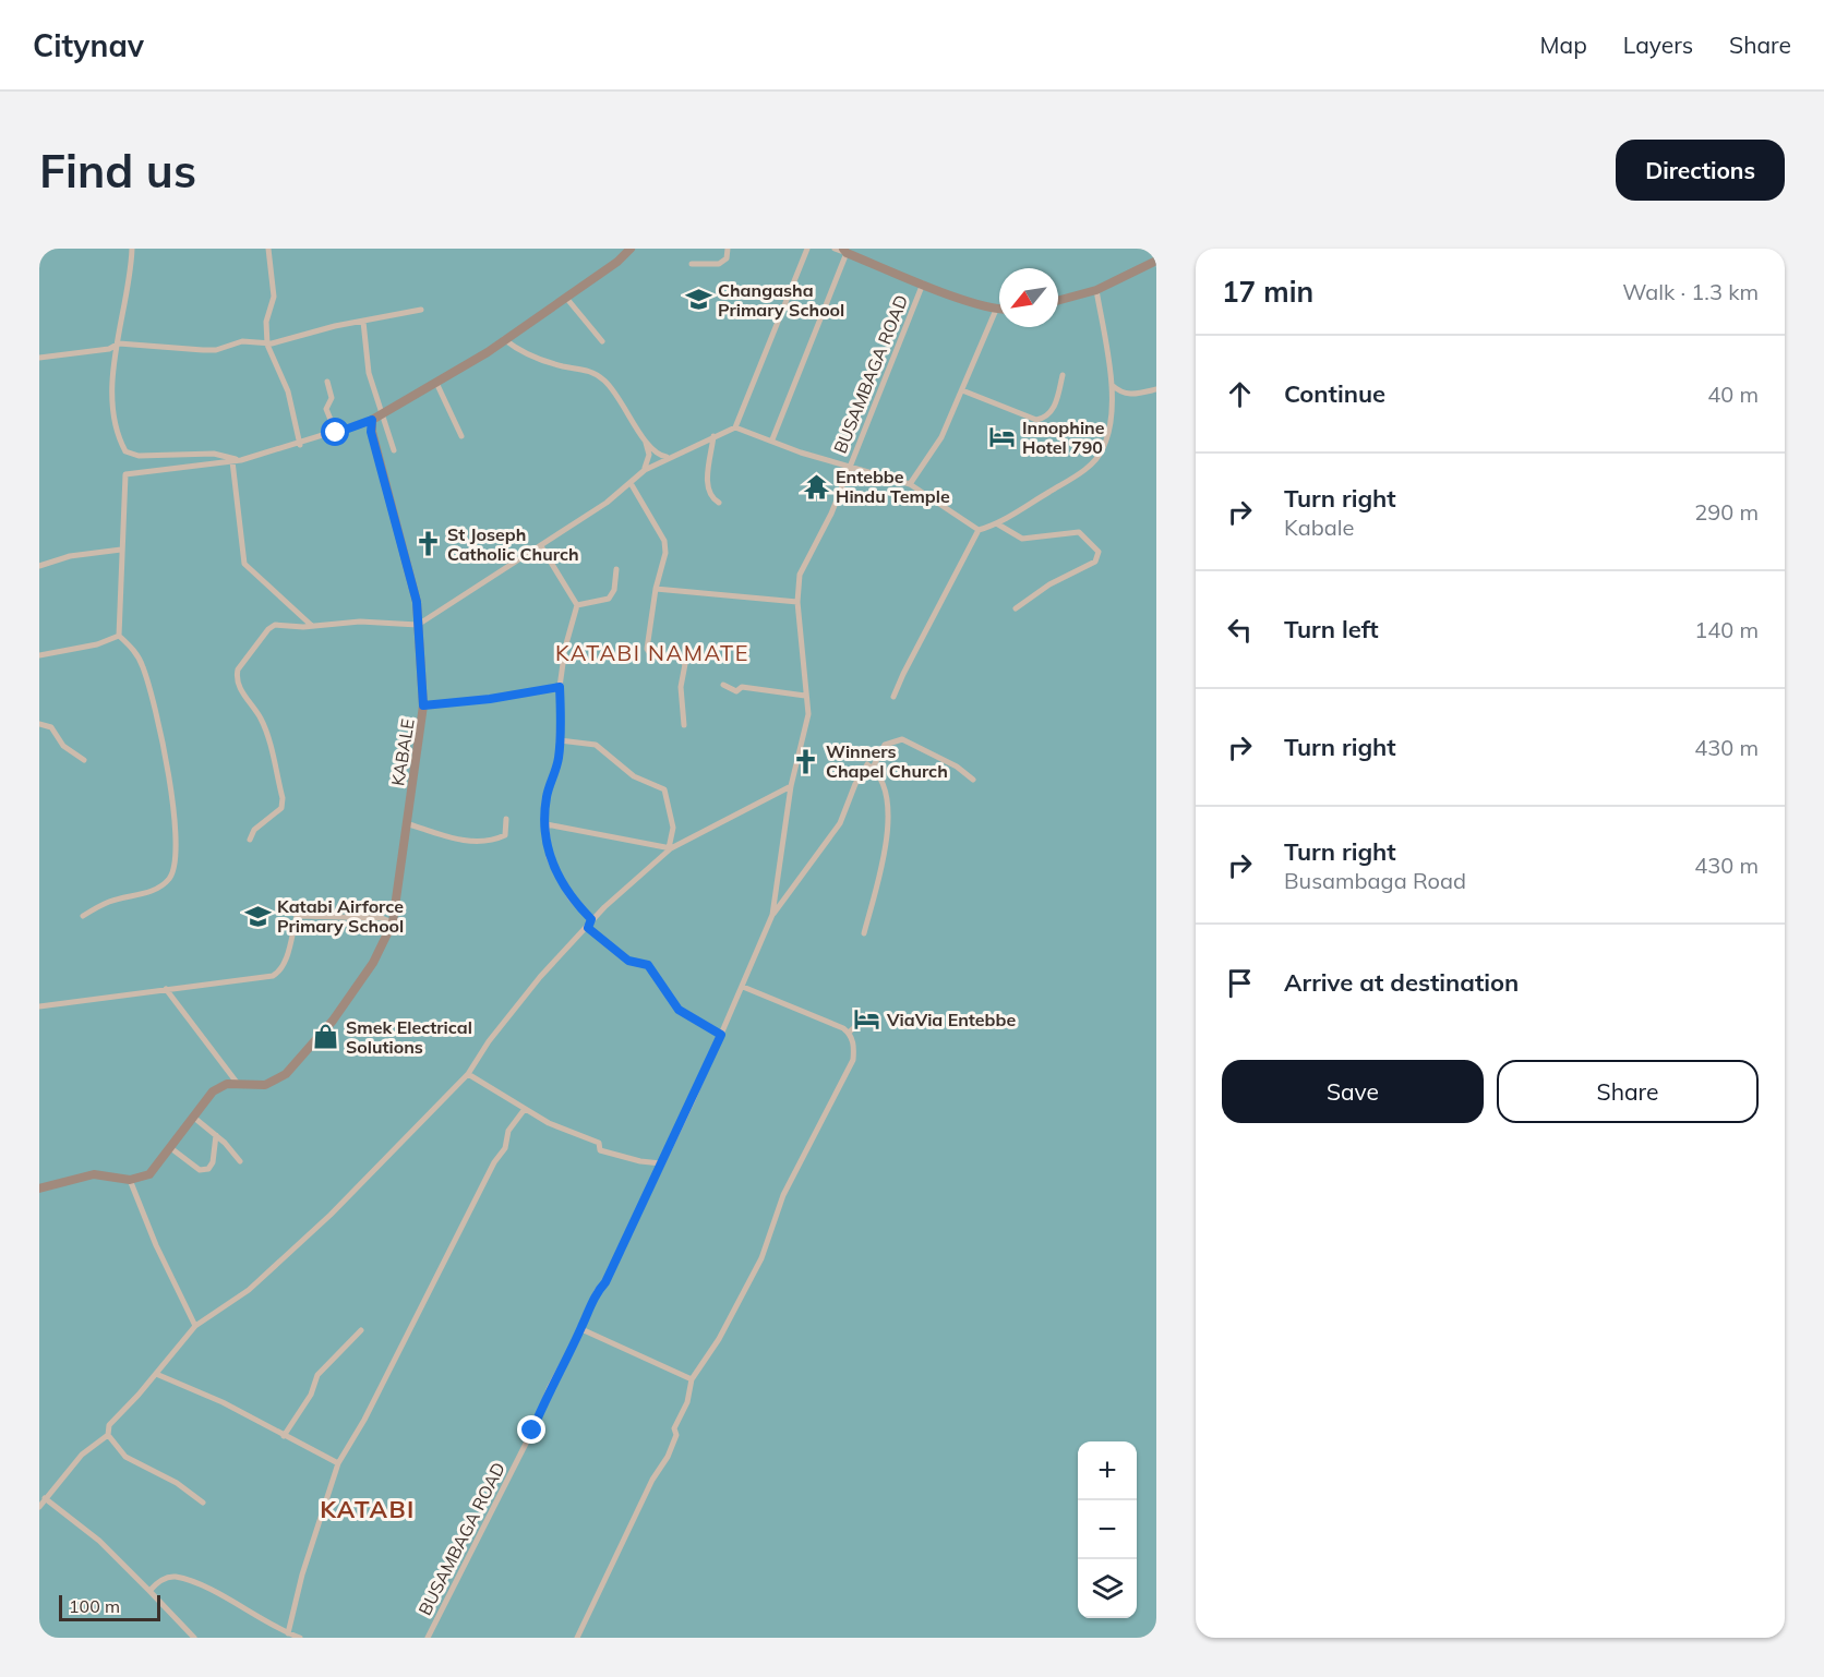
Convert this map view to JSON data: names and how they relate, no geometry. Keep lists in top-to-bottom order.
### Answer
{
  "streets": {
    "street": ["BUSAMBAGA ROAD", "KABALE"]
  },
  "districts": ["KATABI NAMATE", "KATABI"],
  "places": {
    "school or university": ["Changasha Primary School", "Katabi Airforce Primary School"],
    "hotel": ["Innophine Hotel 790", "ViaVia Entebbe"],
    "temple": ["Entebbe Hindu Temple"],
    "church": ["St Joseph Catholic Church", "Winners Chapel Church"],
    "shop": ["Smek Electrical Solutions"]
  },
  "scale_bar": "100 m",
  "north": "bottom left",
  "page": {
    "header": "Citynav",
    "nav": ["Map", "Layers", "Share"],
    "buttons": [
      "Directions",
      ["Save", "Share"]
    ],
    "title": "Find us",
    "heading": ["17 min", "Walk · 1.3 km"],
    "list": [
      ["Continue", "40 m"],
      ["Turn right", "Kabale", "290 m"],
      ["Turn left", "140 m"],
      ["Turn right", "430 m"],
      ["Turn right", "Busambaga Road", "430 m"],
      "Arrive at destination"
    ],
    "map_buttons": ["+", "−"],
    "scale": "100 m"
  }
}
